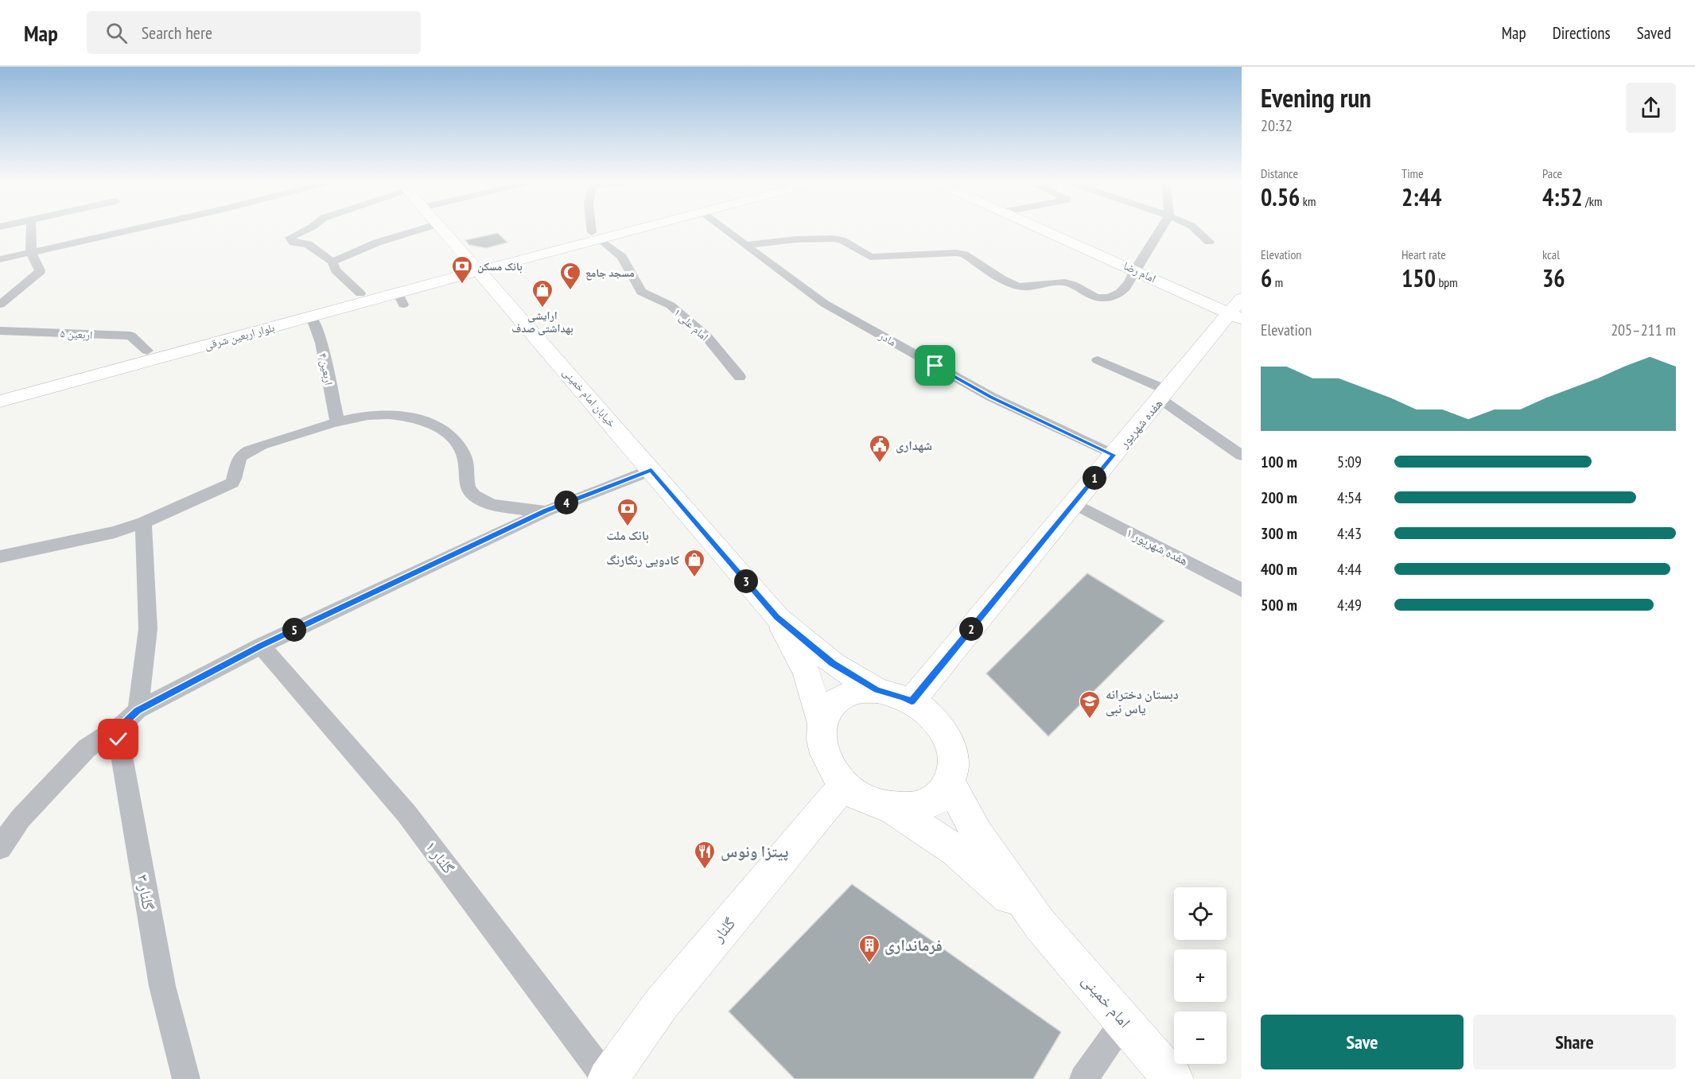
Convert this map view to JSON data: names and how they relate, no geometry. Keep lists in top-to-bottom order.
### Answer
{
  "streets": {
    "main road": [
      "امام رضا",
      "بلوار اربعین شرقی",
      "خیابان امام خمینی",
      "هفده شهریور",
      "گلنار",
      "امام خمینی"
    ],
    "street": [
      "امام علی ۱",
      "اربعین ۵",
      "مادر",
      "اربعین ۴",
      "هفده شهریور ۱",
      "گلنار ۱",
      "گلنار ۳"
    ]
  },
  "crossings": [
    ["امام رضا", "هفده شهریور"],
    ["اربعین ۵", "بلوار اربعین شرقی"],
    ["بلوار اربعین شرقی", "اربعین ۴"],
    ["بلوار اربعین شرقی", "خیابان امام خمینی"],
    ["مادر", "هفده شهریور"],
    ["هفده شهریور", "هفده شهریور ۱"],
    ["هفده شهریور", "گلنار"],
    ["گلنار ۱", "گلنار"]
  ],
  "places": {
    "bank": ["بانک مسکن", "بانک ملت"],
    "mosque": ["مسجد جامع"],
    "shop": ["ارایشی بهداشتی صدف", "کادویی رنگارنگ"],
    "public building": ["شهداری"],
    "school or university": ["دبستان دخترانه یاس نبی"],
    "restaurant": ["پیتزا ونوس"],
    "building": ["فرمانداری"]
  },
  "page": {
    "header": "Map",
    "search": "Search here",
    "nav": ["Map", "Directions", "Saved"],
    "heading": ["Evening run", "20:32"],
    "stats": [
      ["Distance", "0.56 km"],
      ["Time", "2:44"],
      ["Pace", "4:52 /km"],
      ["Elevation", "6 m"],
      ["Heart rate", "150 bpm"],
      ["kcal", "36"]
    ],
    "chart": ["Elevation", "205–211 m"],
    "list": [
      {
        "name": "100 m",
        "note": "5:09"
      },
      {
        "name": "200 m",
        "note": "4:54"
      },
      {
        "name": "300 m",
        "note": "4:43"
      },
      {
        "name": "400 m",
        "note": "4:44"
      },
      {
        "name": "500 m",
        "note": "4:49"
      }
    ],
    "pins": [
      "1",
      "4",
      "3",
      "2",
      "5"
    ],
    "map_buttons": ["+", "−"],
    "buttons": ["Save", "Share"]
  }
}
